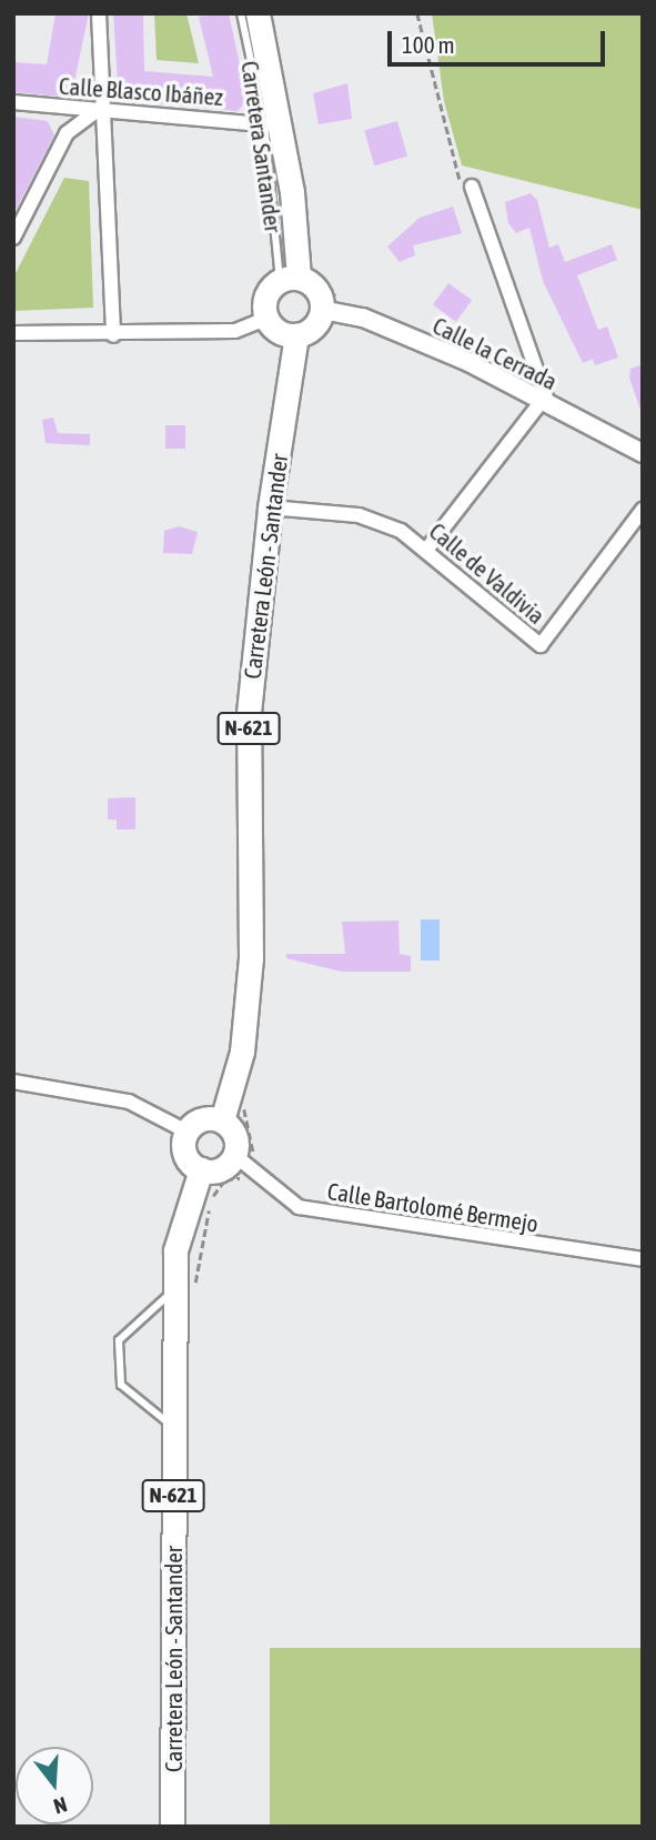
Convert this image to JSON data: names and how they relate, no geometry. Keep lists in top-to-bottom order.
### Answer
{
  "streets": {
    "highway": ["Carretera Santander", "Carretera León - Santander", "N-621"],
    "street": [
      "Calle Blasco Ibáñez",
      "Calle la Cerrada",
      "Calle de Valdivia",
      "Calle Bartolomé Bermejo"
    ]
  },
  "crossings": [
    ["Calle Blasco Ibáñez", "Carretera Santander"],
    ["Carretera Santander", "Calle la Cerrada"],
    ["Carretera Santander", "Carretera León - Santander"],
    ["Calle la Cerrada", "Carretera León - Santander"],
    ["Carretera León - Santander", "Calle de Valdivia"],
    ["Carretera León - Santander", "Calle Bartolomé Bermejo"]
  ],
  "scale_bar": "100 m",
  "north": "bottom"
}
